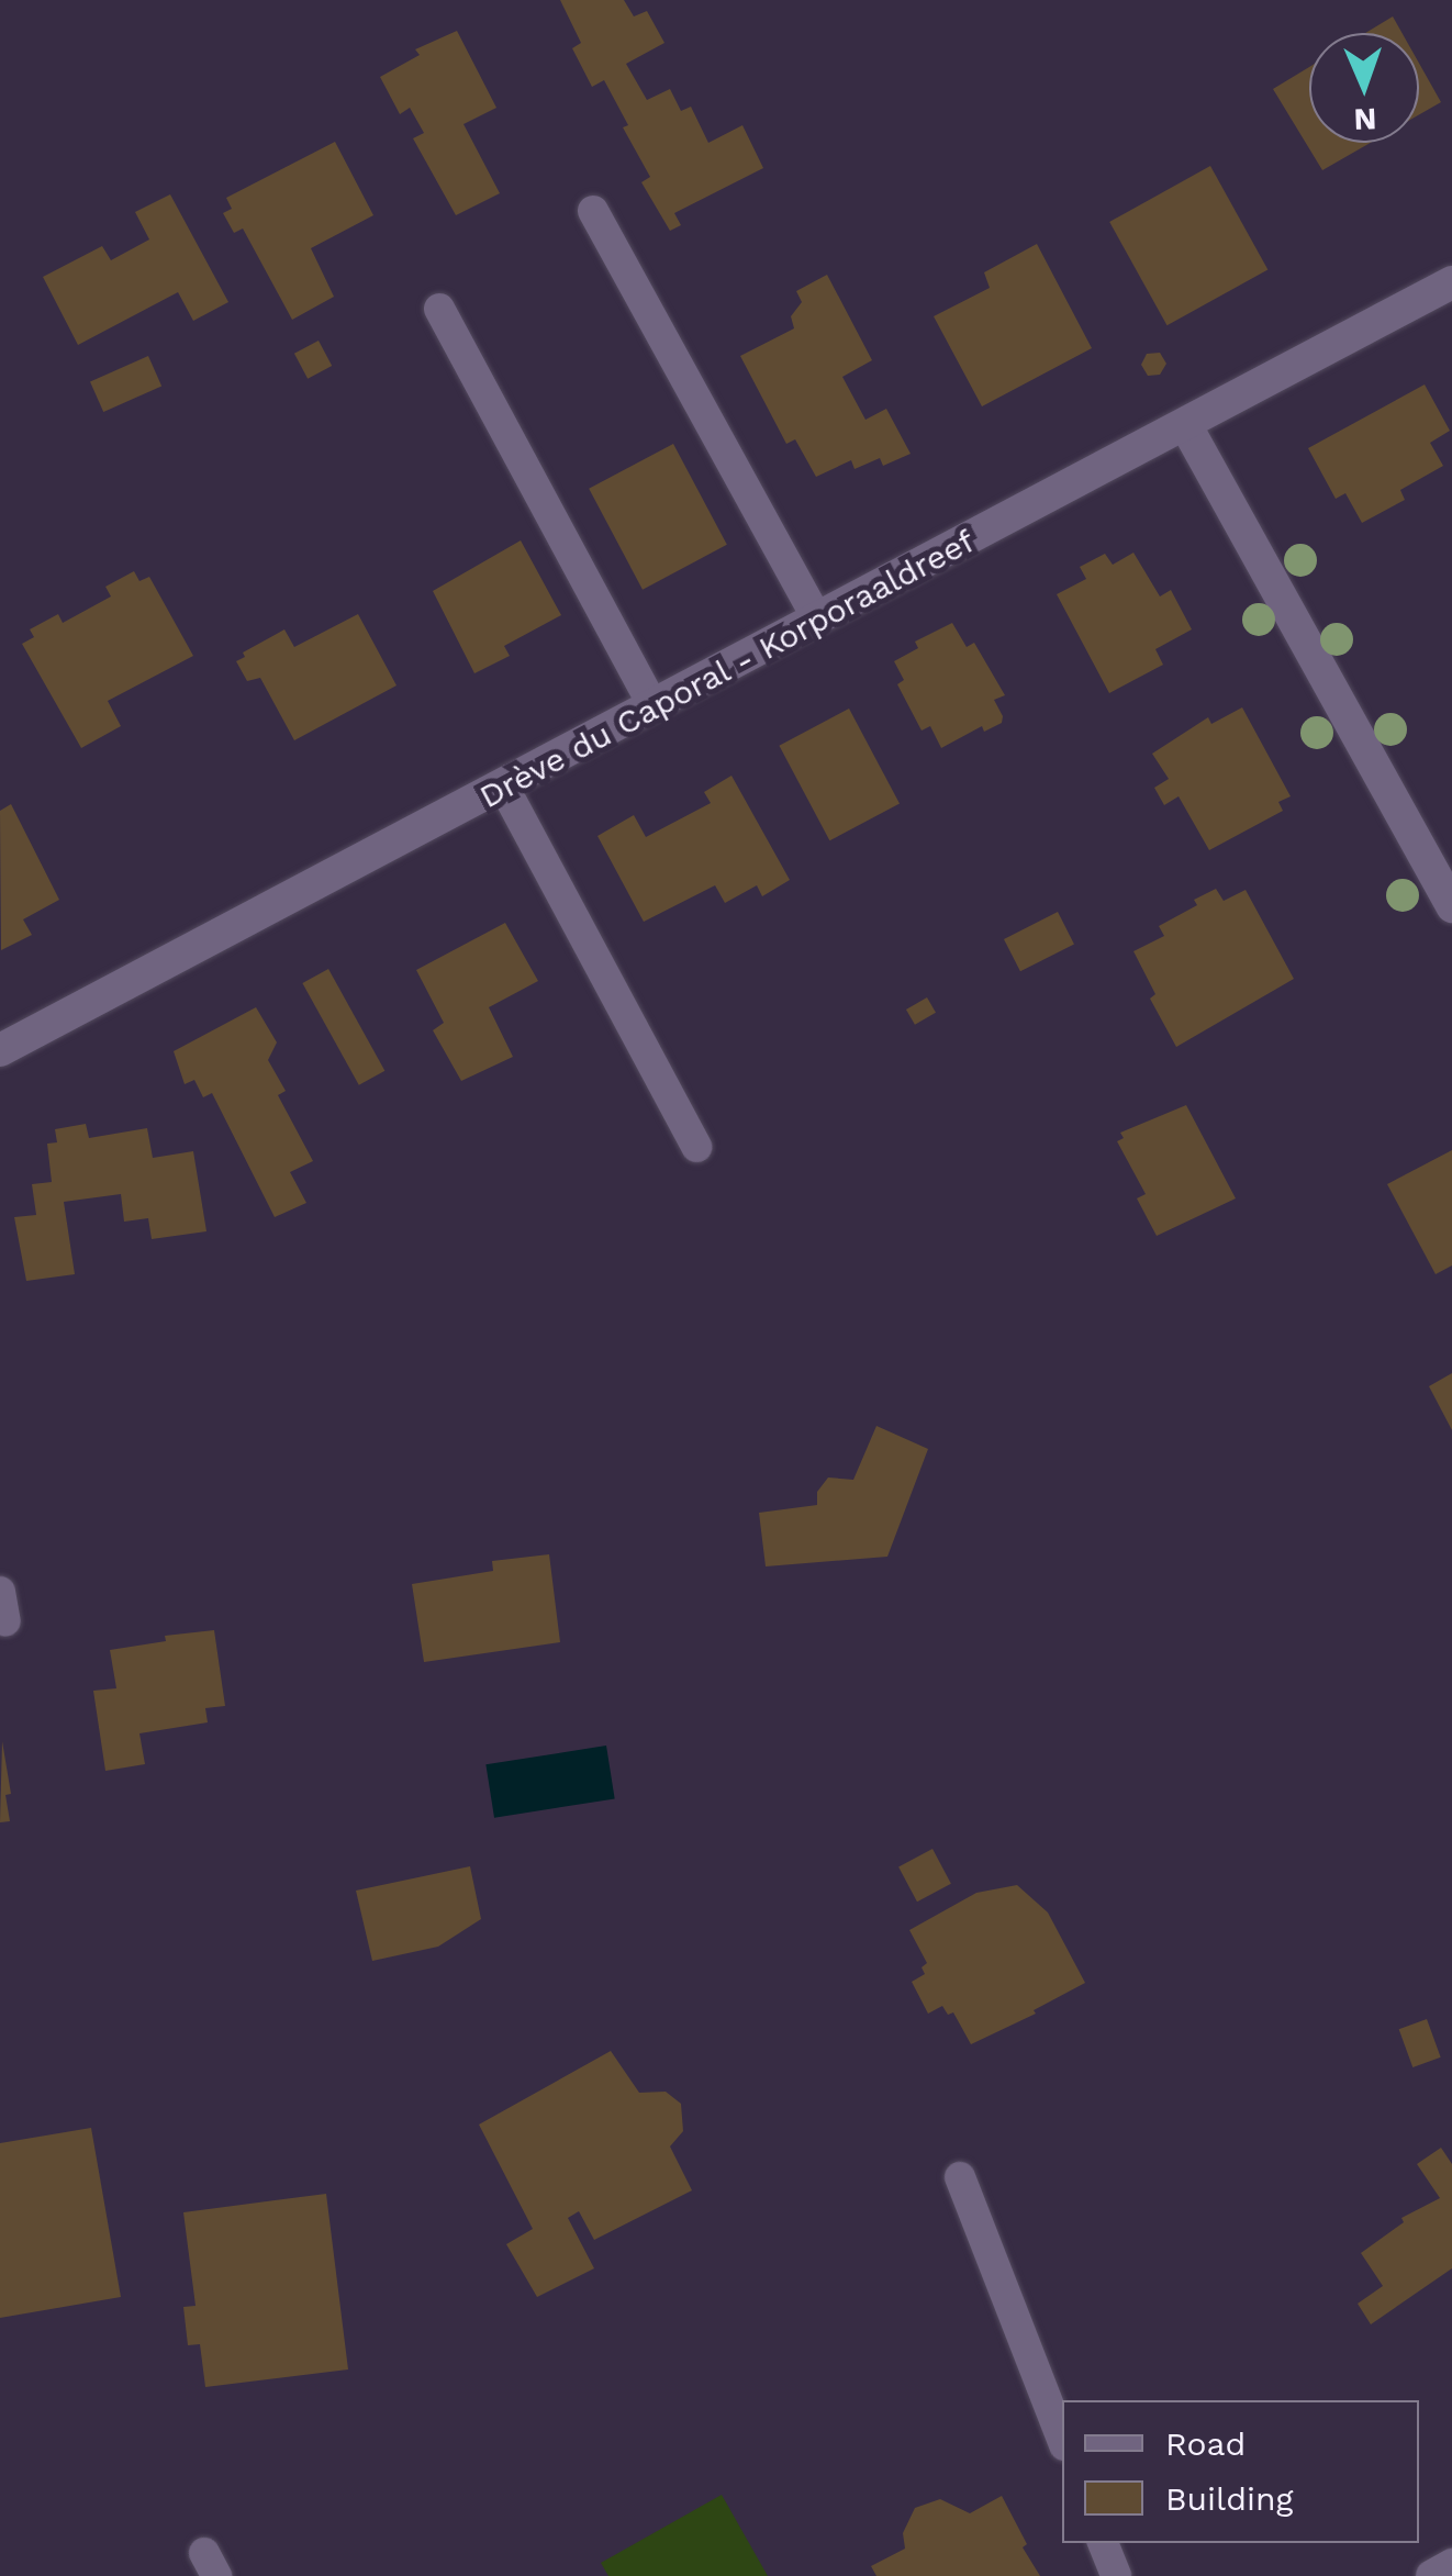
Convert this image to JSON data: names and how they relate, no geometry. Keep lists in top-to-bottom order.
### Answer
{
  "streets": {
    "street": ["Drève du Caporal - Korporaaldreef"]
  },
  "legend": ["Road", "Building"],
  "north": "bottom"
}
